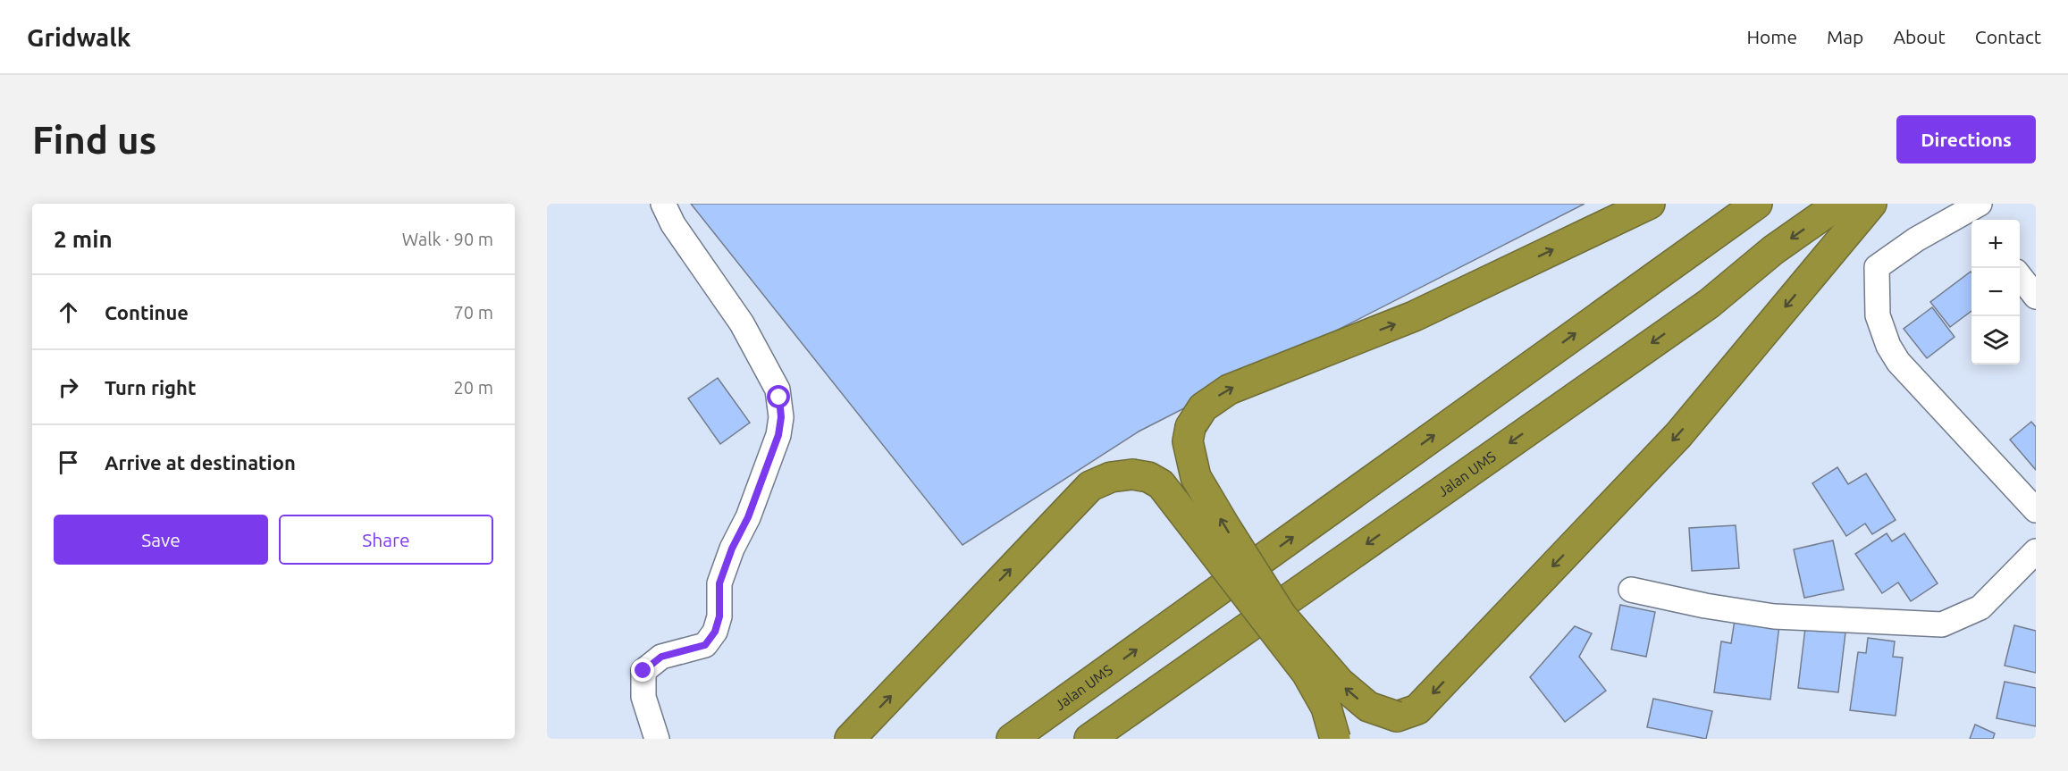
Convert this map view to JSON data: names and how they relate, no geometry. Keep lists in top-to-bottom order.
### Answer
{
  "streets": {
    "highway": ["Jalan UMS"]
  },
  "page": {
    "header": "Gridwalk",
    "nav": [
      "Home",
      "Map",
      "About",
      "Contact"
    ],
    "buttons": [
      "Directions",
      ["Save", "Share"]
    ],
    "title": "Find us",
    "heading": ["2 min", "Walk · 90 m"],
    "map_buttons": ["+", "−"],
    "list": [
      ["Continue", "70 m"],
      ["Turn right", "20 m"],
      "Arrive at destination"
    ]
  }
}
